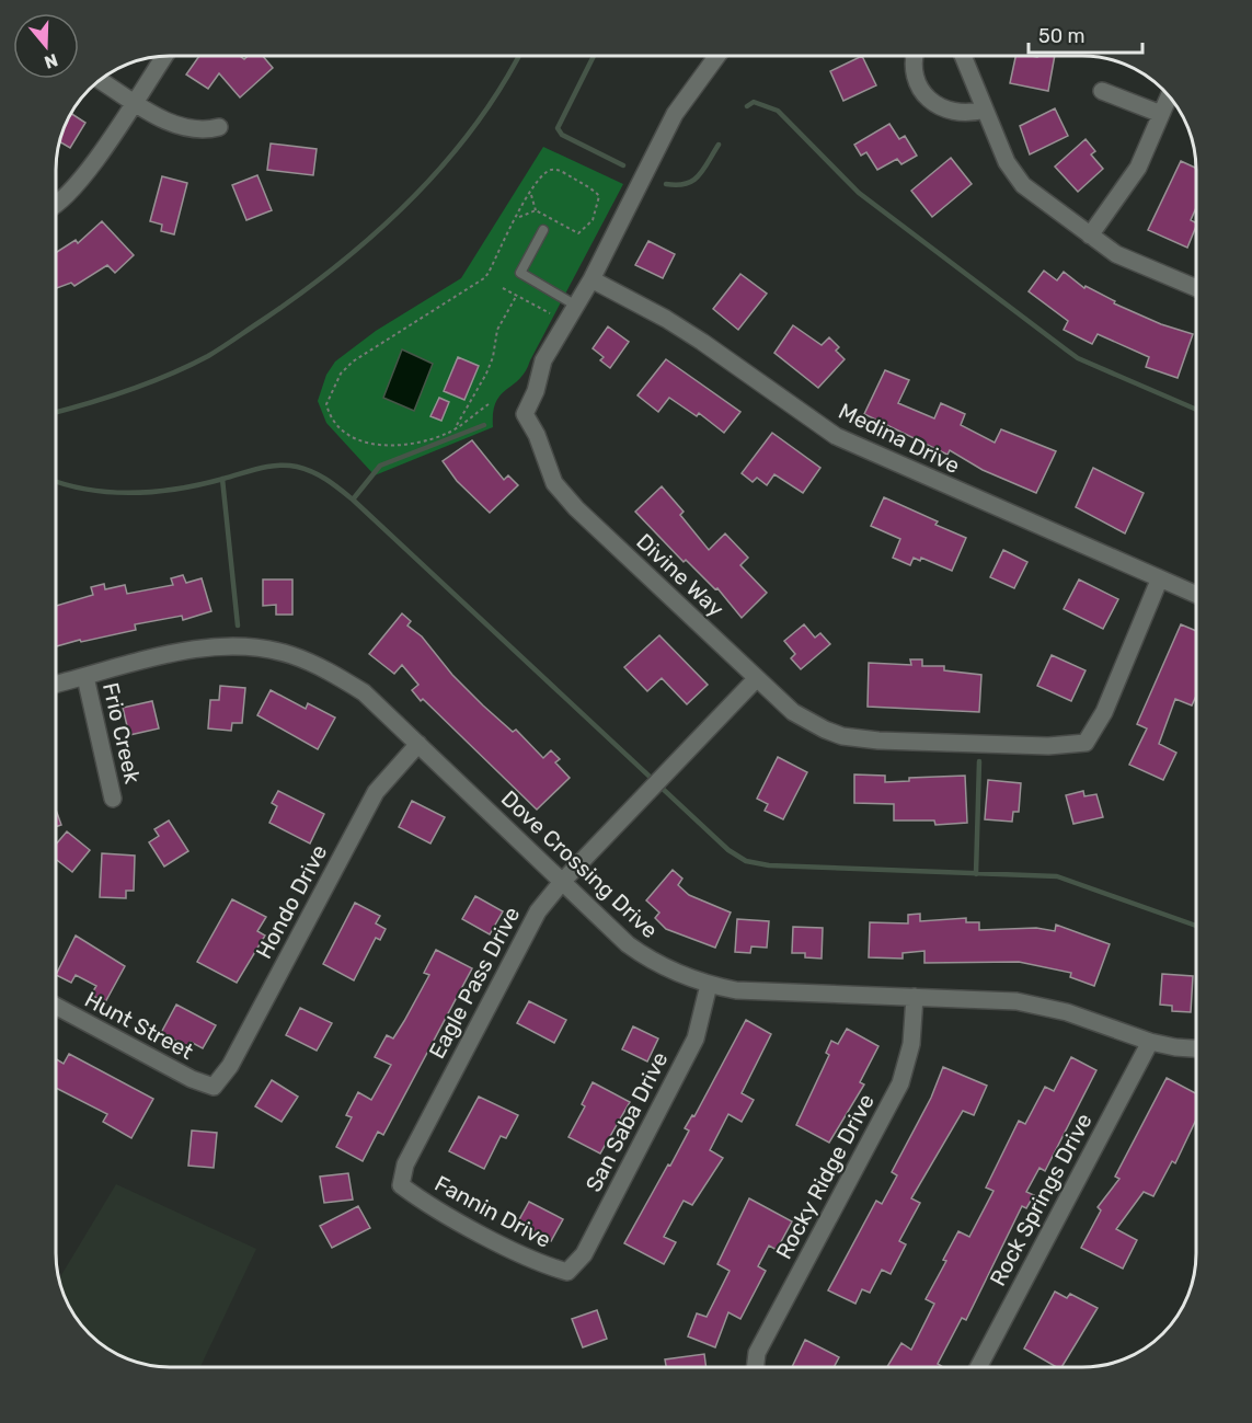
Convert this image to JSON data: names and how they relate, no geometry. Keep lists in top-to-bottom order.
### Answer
{
  "streets": {
    "street": [
      "Medina Drive",
      "Divine Way",
      "Frio Creek",
      "Dove Crossing Drive",
      "Hondo Drive",
      "Eagle Pass Drive",
      "Hunt Street",
      "San Saba Drive",
      "Rocky Ridge Drive",
      "Rock Springs Drive",
      "Fannin Drive"
    ]
  },
  "crossings": [
    ["Medina Drive", "Divine Way"],
    ["Divine Way", "Eagle Pass Drive"],
    ["Frio Creek", "Dove Crossing Drive"],
    ["Dove Crossing Drive", "Hondo Drive"],
    ["Dove Crossing Drive", "Eagle Pass Drive"],
    ["Dove Crossing Drive", "San Saba Drive"],
    ["Dove Crossing Drive", "Rocky Ridge Drive"],
    ["Dove Crossing Drive", "Rock Springs Drive"],
    ["Hondo Drive", "Hunt Street"],
    ["Eagle Pass Drive", "Fannin Drive"],
    ["San Saba Drive", "Fannin Drive"]
  ],
  "scale_bar": "50 m",
  "north": "bottom"
}
